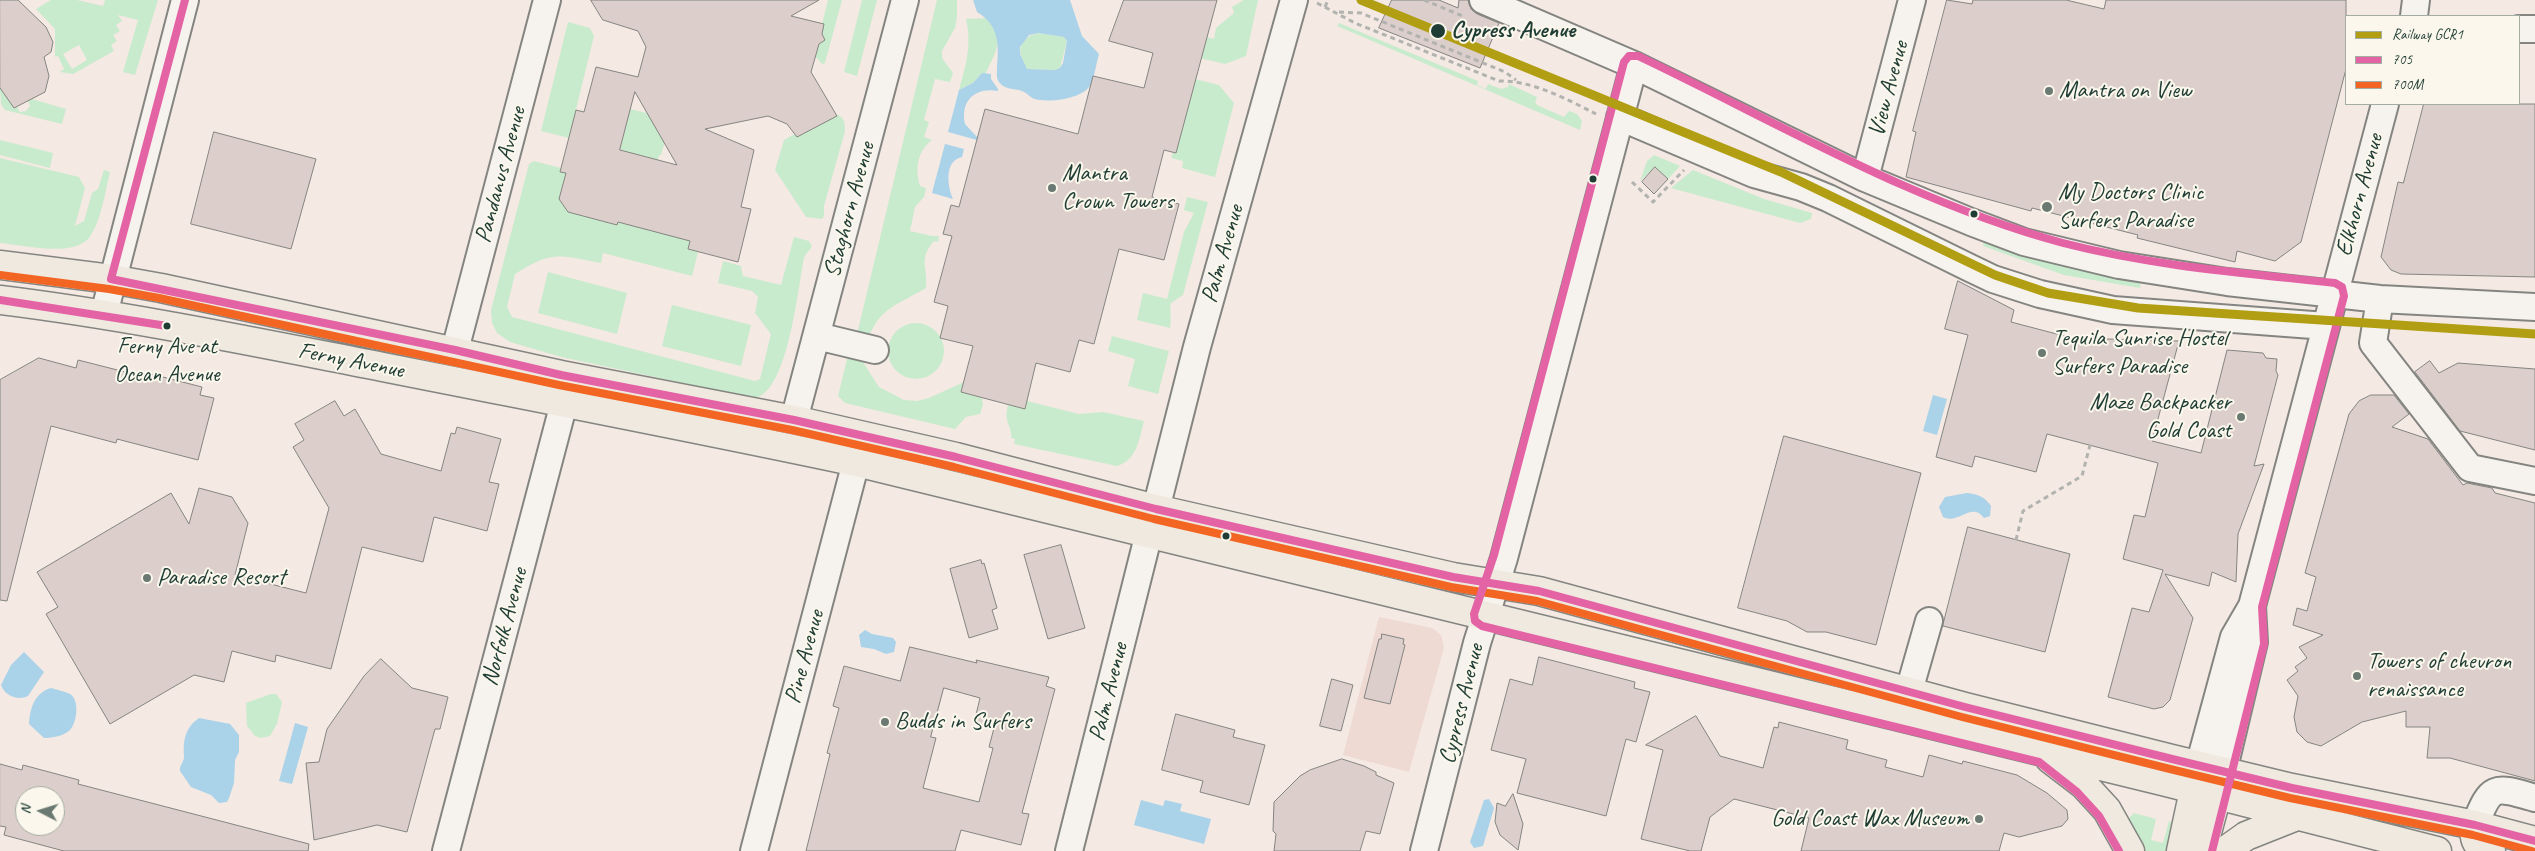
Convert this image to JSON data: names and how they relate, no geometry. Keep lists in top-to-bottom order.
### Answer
{
  "streets": {
    "main road": ["Ferny Avenue"],
    "street": [
      "View Avenue",
      "Pandanus Avenue",
      "Elkhorn Avenue",
      "Staghorn Avenue",
      "Palm Avenue",
      "Norfolk Avenue",
      "Pine Avenue",
      "Cypress Avenue"
    ]
  },
  "crossings": [
    ["Pandanus Avenue", "Ferny Avenue"],
    ["Elkhorn Avenue", "Ferny Avenue"],
    ["Staghorn Avenue", "Ferny Avenue"],
    ["Palm Avenue", "Ferny Avenue"],
    ["Ferny Avenue", "Norfolk Avenue"],
    ["Ferny Avenue", "Pine Avenue"],
    ["Ferny Avenue", "Cypress Avenue"]
  ],
  "places": [
    "Cypress Avenue",
    "Mantra on View",
    "Mantra Crown Towers",
    "My Doctors Clinic Surfers Paradise",
    "Ferny Ave at Ocean Avenue",
    "Tequila Sunrise Hostel Surfers Paradise",
    "Maze Backpacker Gold Coast",
    "Paradise Resort",
    "Towers of chevron renaissance",
    "Budds in Surfers",
    "Gold Coast Wax Museum"
  ],
  "lines": ["rail line GCR1", "transit line 705", "transit line 700M"],
  "legend": ["Railway GCR1", "705", "700M"],
  "north": "left"
}
